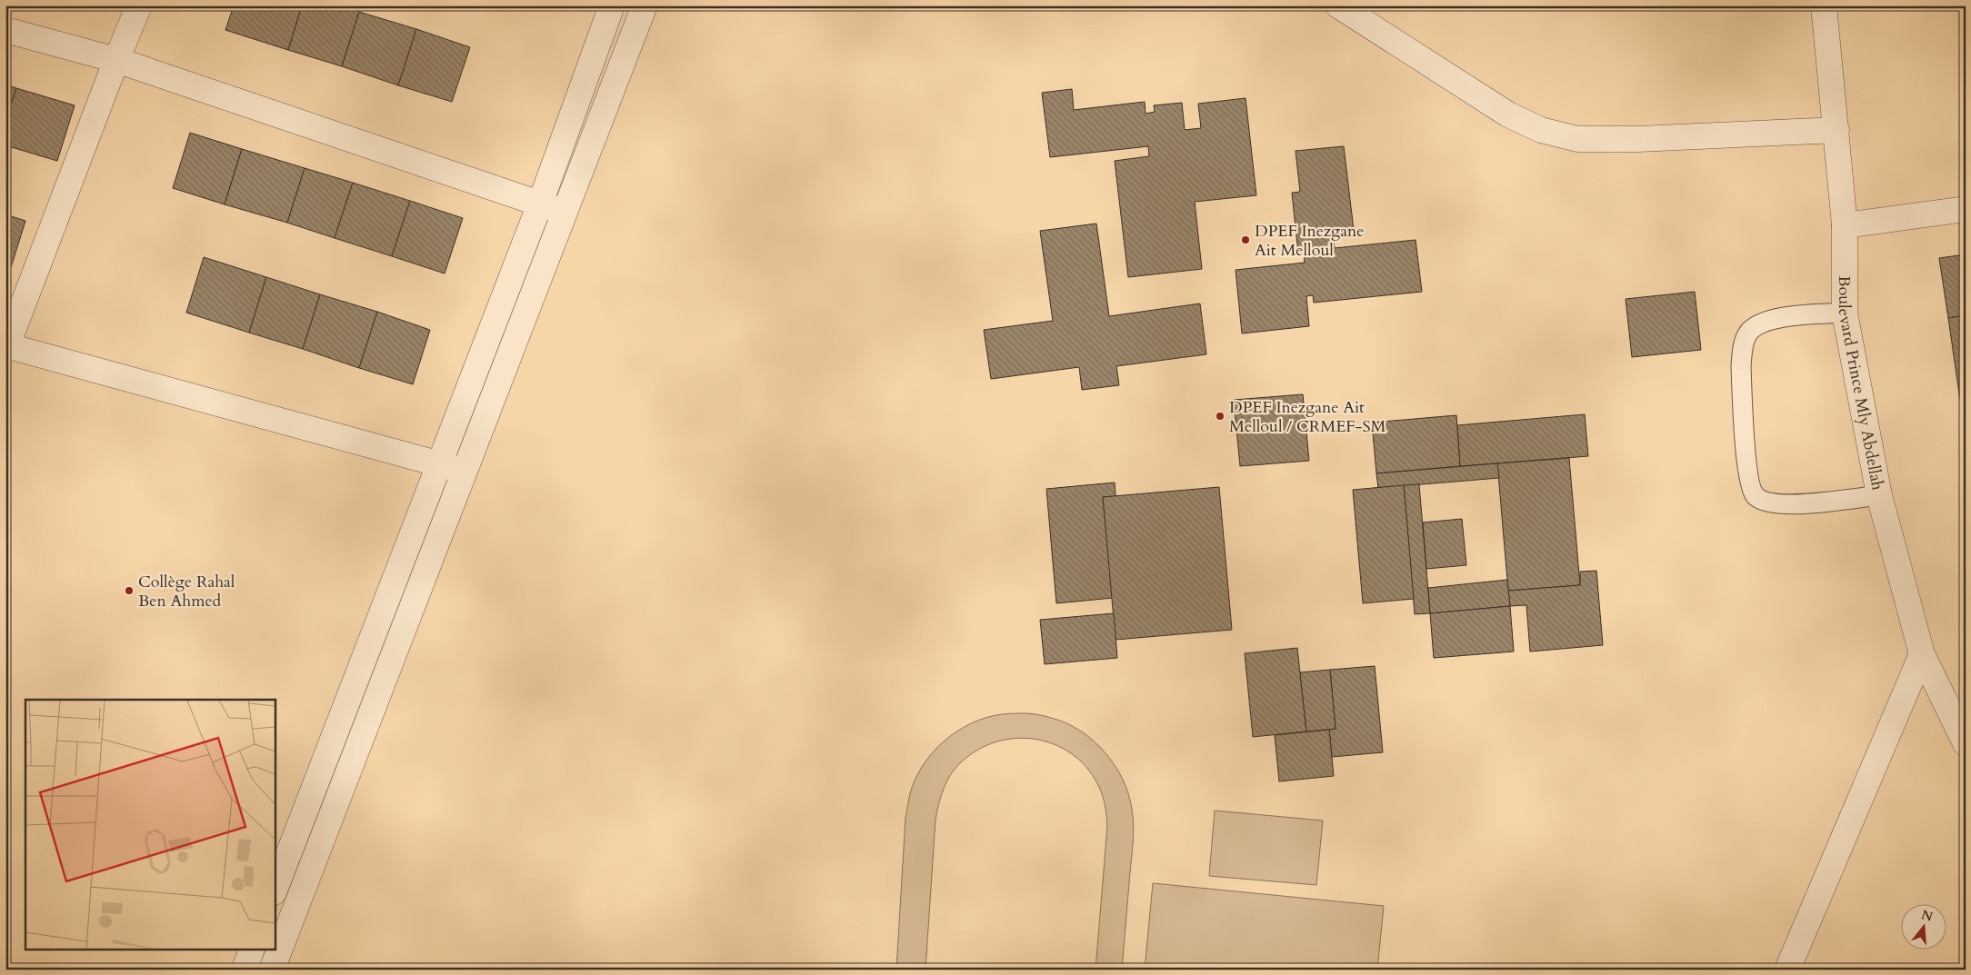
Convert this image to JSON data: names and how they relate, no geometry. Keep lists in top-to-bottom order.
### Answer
{
  "streets": {
    "street": ["Boulevard Prince Mly Abdellah"]
  },
  "places": ["DPEF Inezgane Ait Melloul", "DPEF Inezgane Ait Melloul / CRMEF-SM", "Collège Rahal Ben Ahmed"],
  "north": "top"
}
